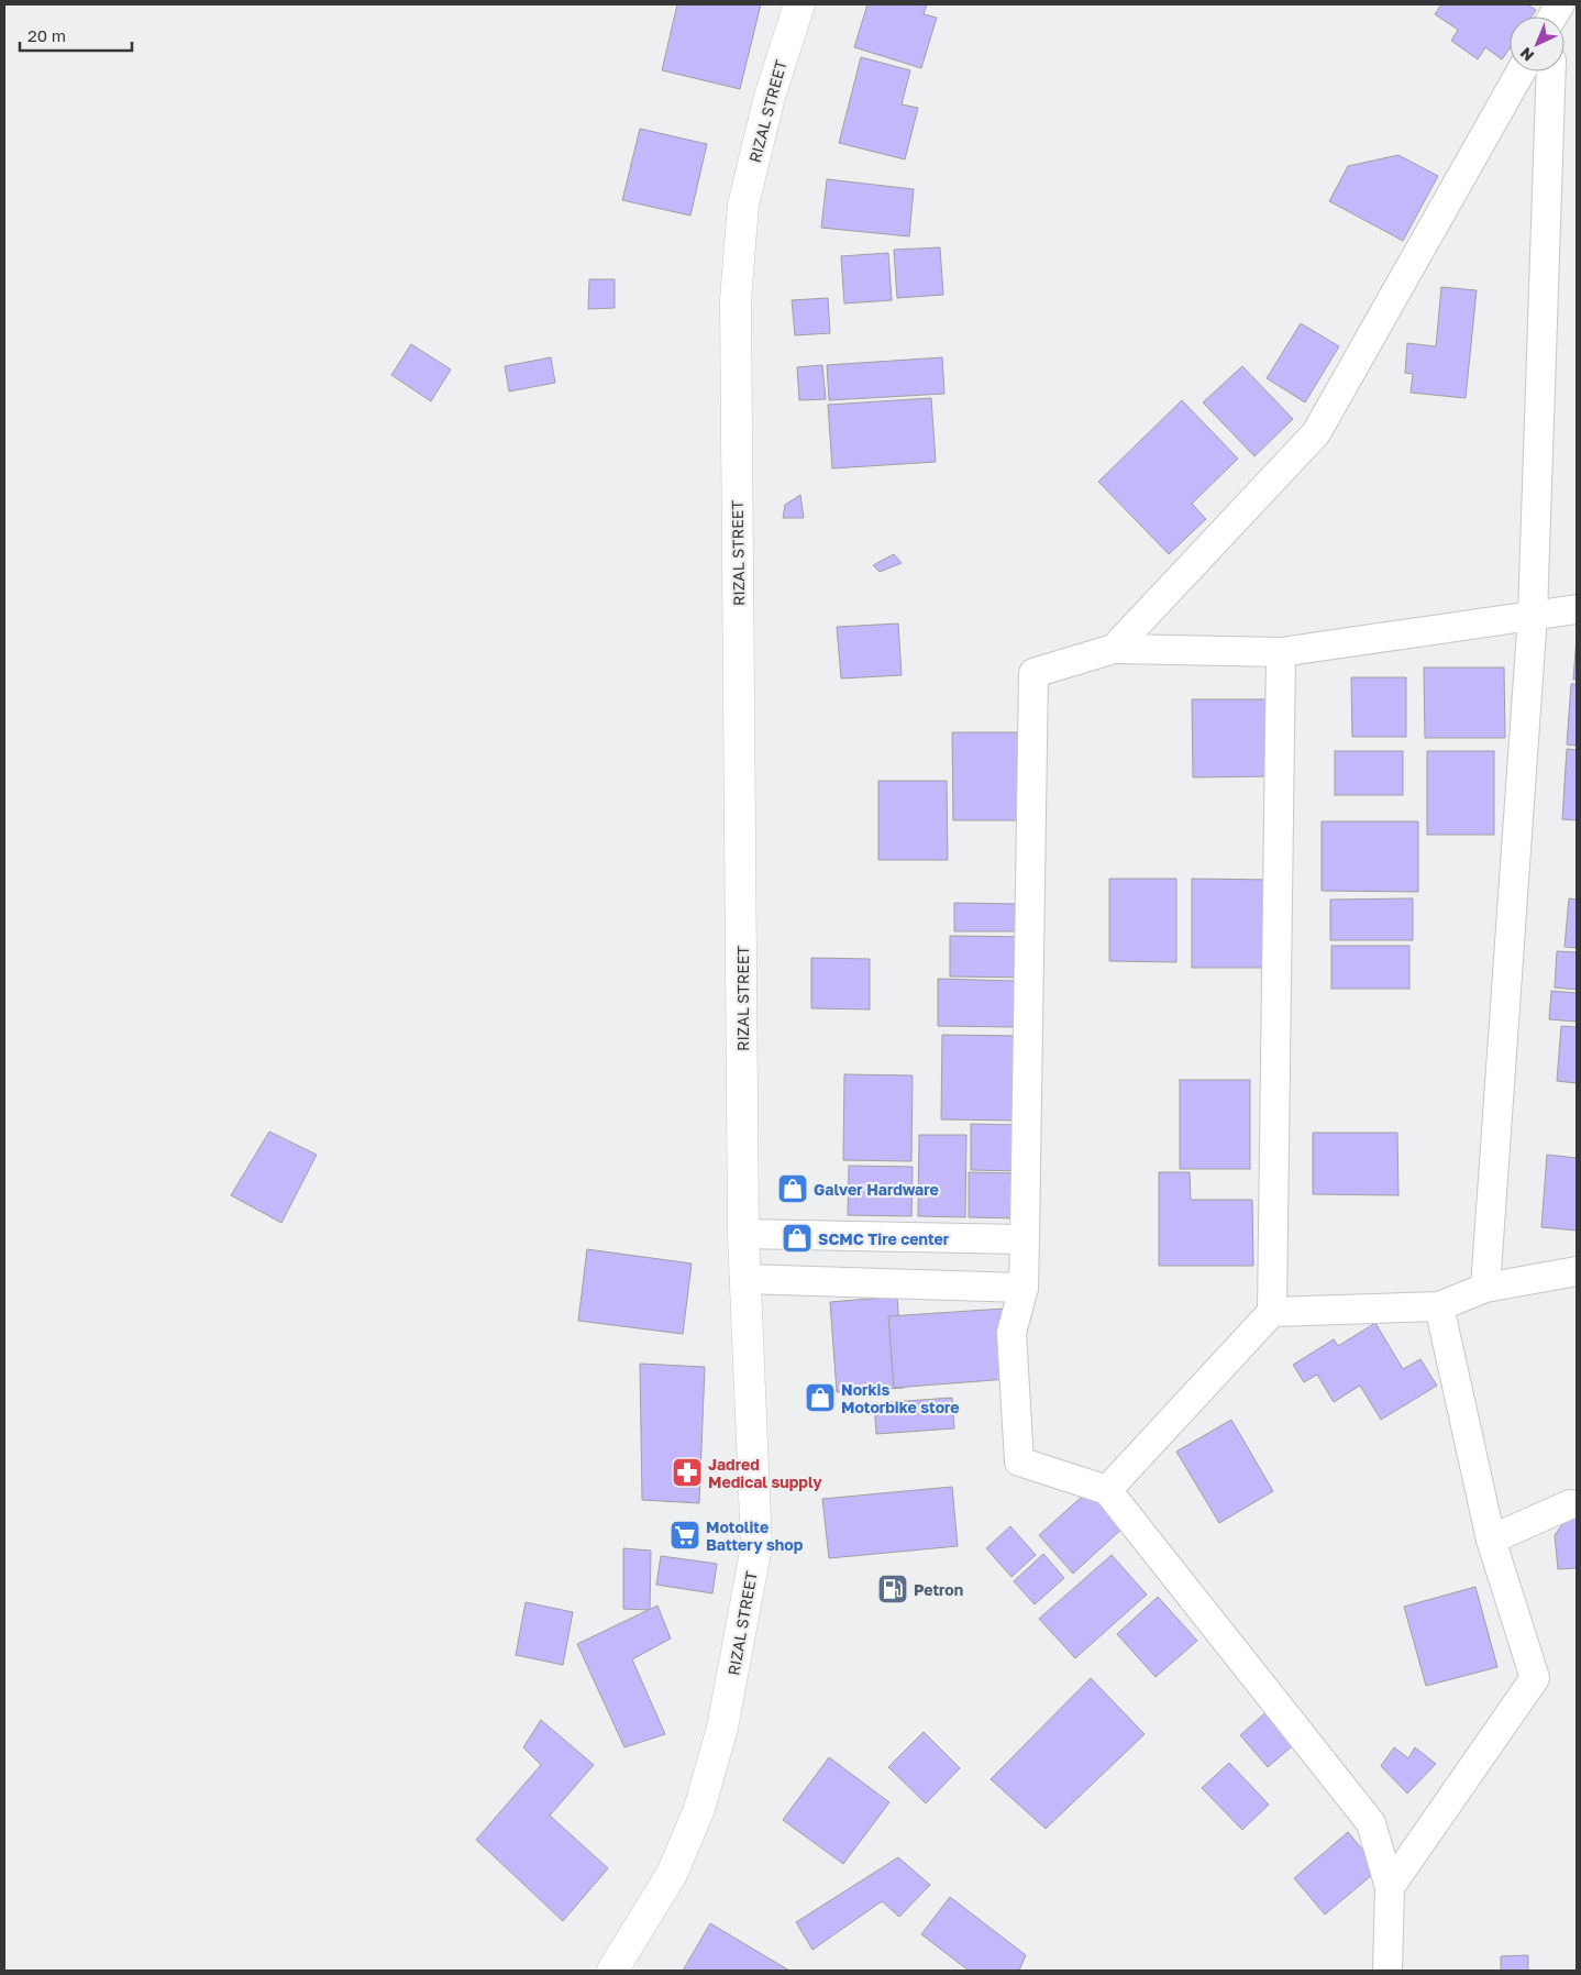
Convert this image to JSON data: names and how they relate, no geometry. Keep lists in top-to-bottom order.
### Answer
{
  "streets": {
    "main road": ["RIZAL STREET"]
  },
  "places": {
    "shop": ["Galver Hardware", "SCMC Tire center", "Norkis Motorbike store"],
    "pharmacy": ["Jadred Medical supply"],
    "supermarket": ["Motolite Battery shop"],
    "fuel station": ["Petron"]
  },
  "scale_bar": "20 m",
  "north": "bottom left"
}
